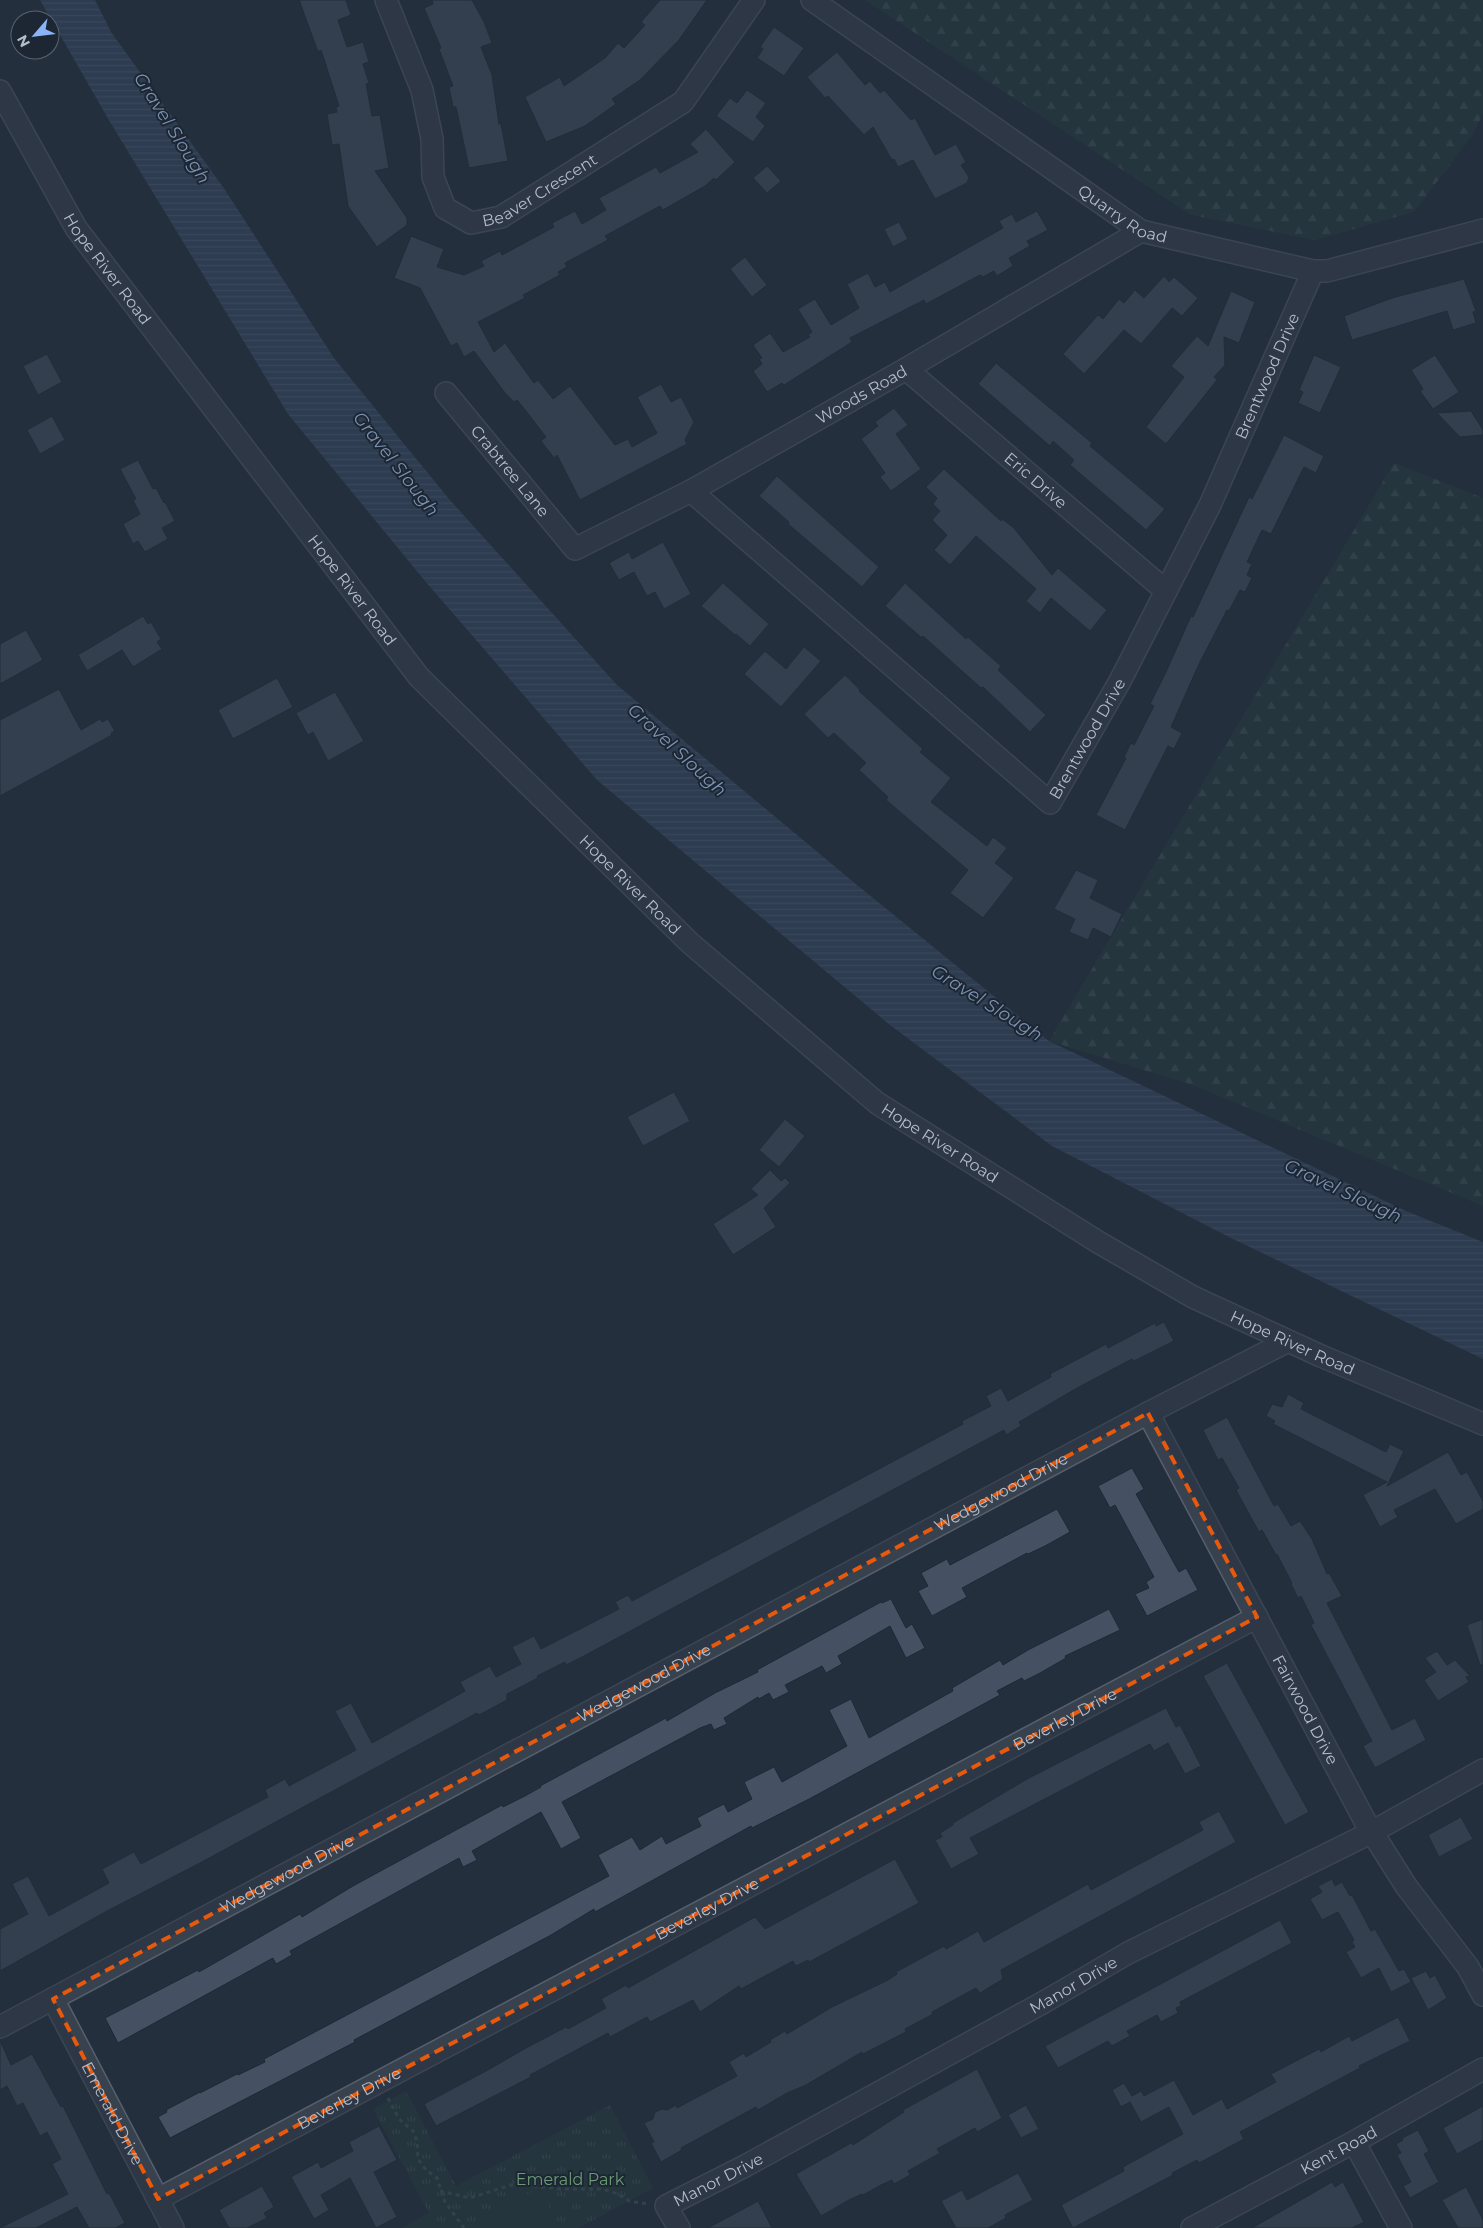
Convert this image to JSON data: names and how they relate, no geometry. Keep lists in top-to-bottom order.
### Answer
{
  "streets": {
    "street": [
      "Beaver Crescent",
      "Quarry Road",
      "Hope River Road",
      "Brentwood Drive",
      "Woods Road",
      "Crabtree Lane",
      "Eric Drive",
      "Wedgewood Drive",
      "Fairwood Drive",
      "Beverley Drive",
      "Manor Drive",
      "Emerald Drive",
      "Kent Road"
    ]
  },
  "crossings": [
    ["Quarry Road", "Brentwood Drive"],
    ["Quarry Road", "Woods Road"],
    ["Hope River Road", "Wedgewood Drive"],
    ["Brentwood Drive", "Woods Road"],
    ["Brentwood Drive", "Eric Drive"],
    ["Woods Road", "Crabtree Lane"],
    ["Woods Road", "Eric Drive"],
    ["Wedgewood Drive", "Fairwood Drive"],
    ["Wedgewood Drive", "Emerald Drive"],
    ["Fairwood Drive", "Beverley Drive"],
    ["Fairwood Drive", "Manor Drive"],
    ["Beverley Drive", "Emerald Drive"]
  ],
  "water": ["Gravel Slough"],
  "parks": ["Emerald Park"],
  "north": "bottom left"
}
